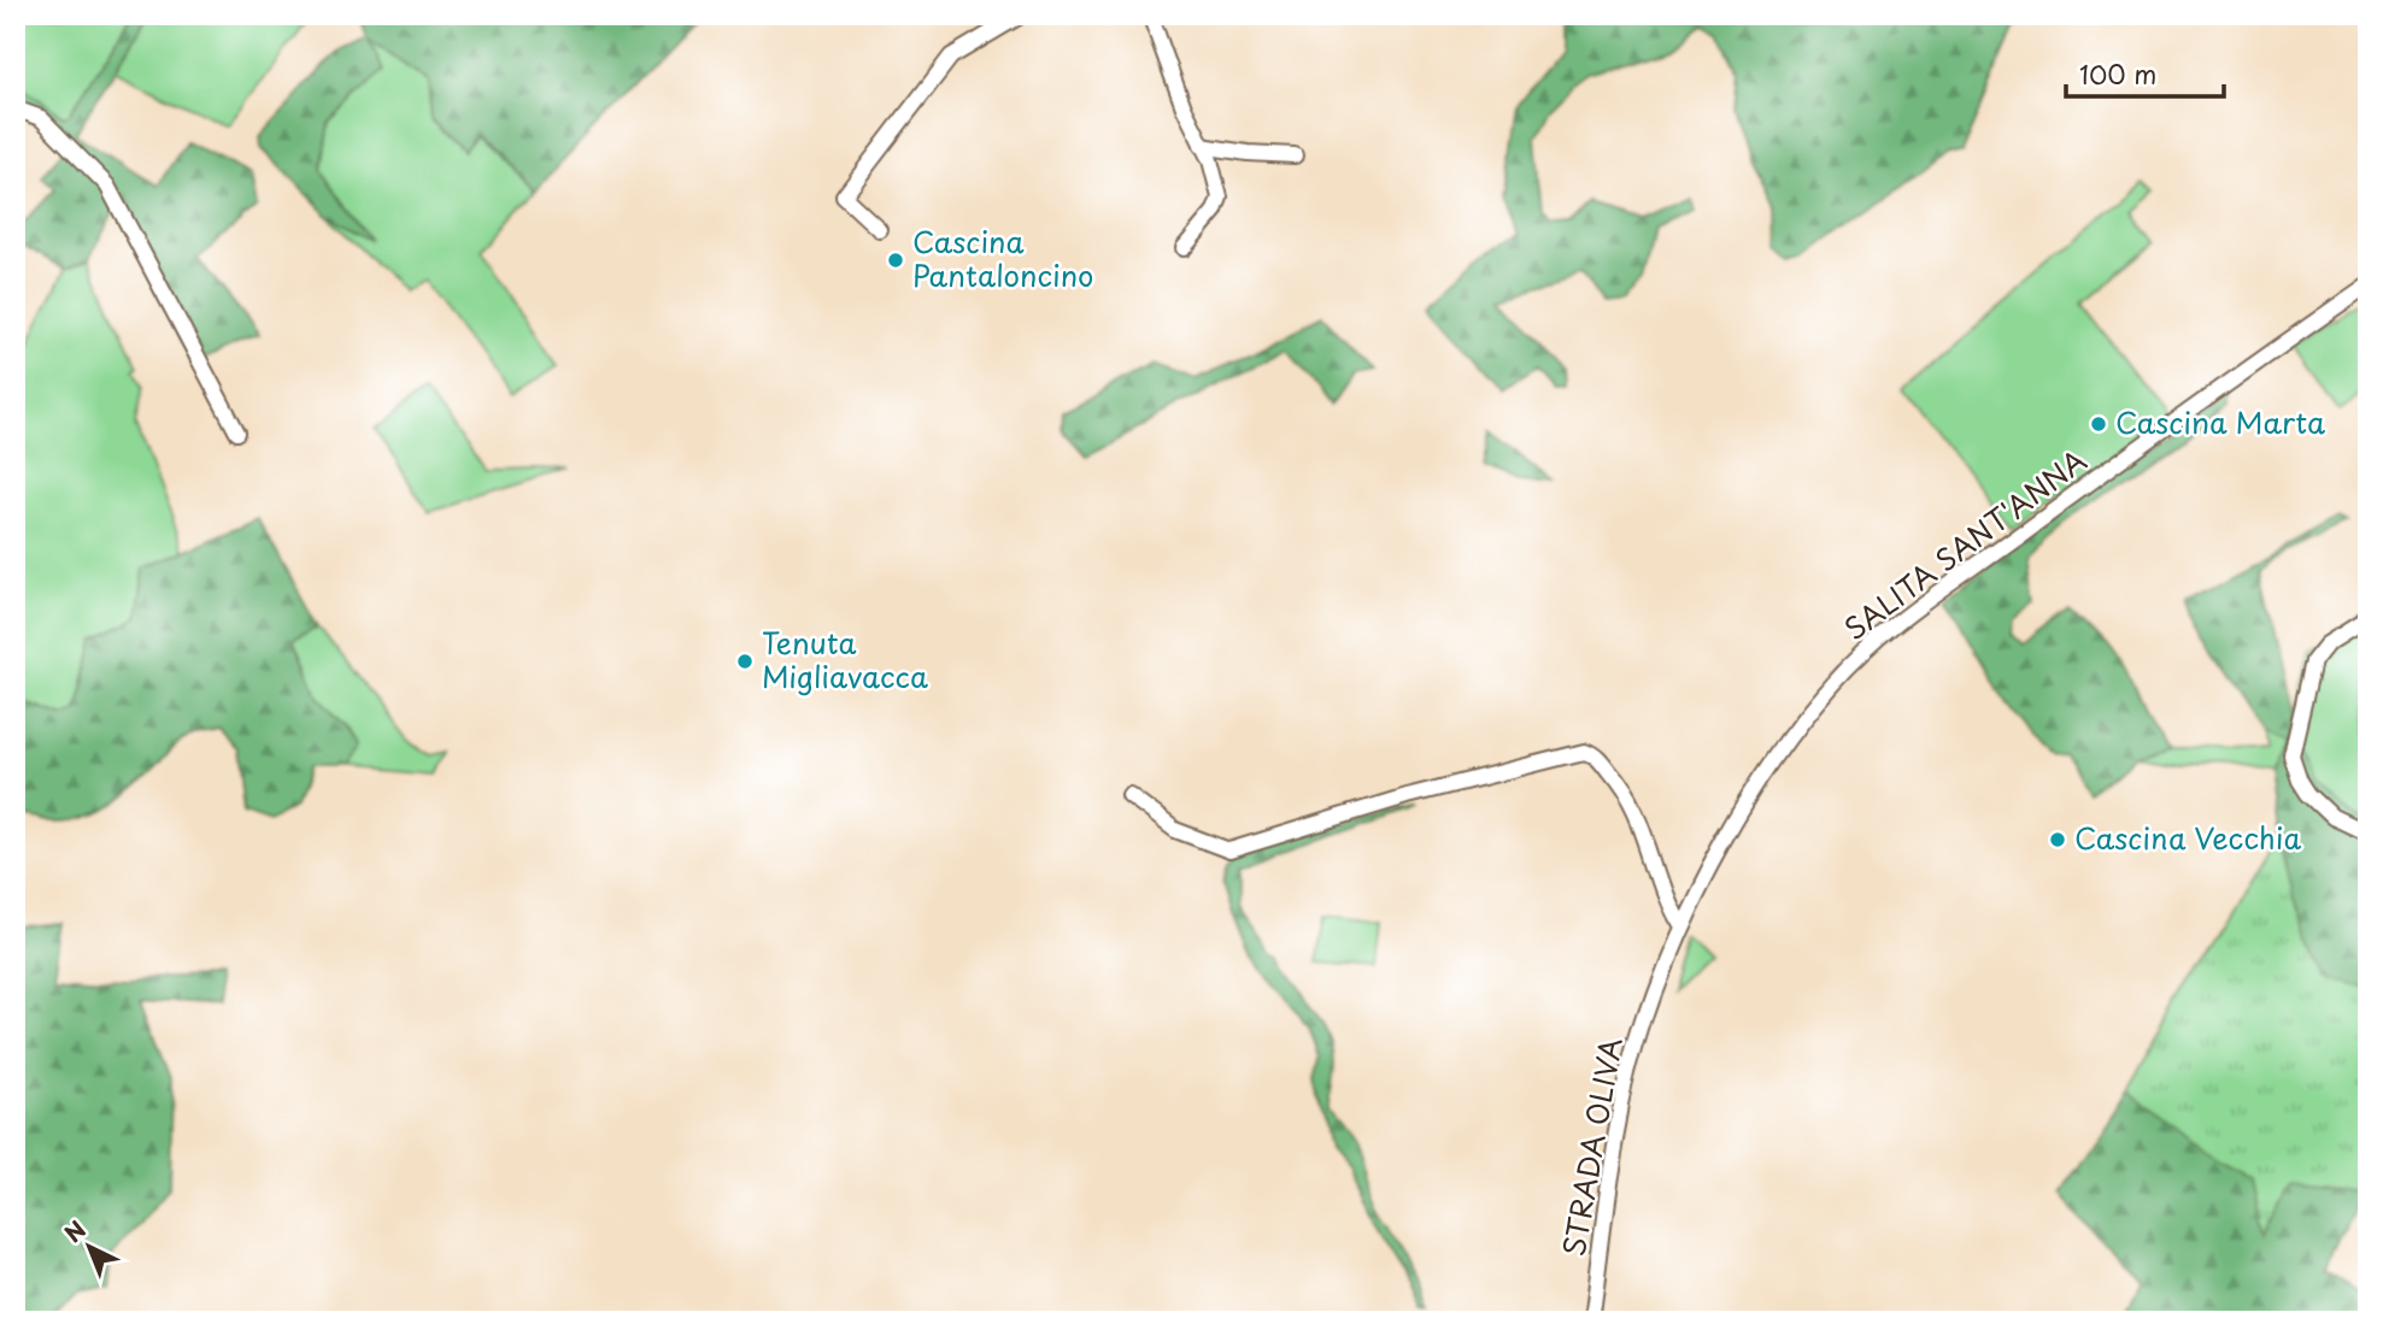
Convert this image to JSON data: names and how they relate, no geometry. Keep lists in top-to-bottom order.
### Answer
{
  "streets": {
    "street": ["SALITA SANT'ANNA", "STRADA OLIVA"]
  },
  "crossings": [
    ["SALITA SANT'ANNA", "STRADA OLIVA"]
  ],
  "places": [
    "Cascina Pantaloncino",
    "Cascina Marta",
    "Tenuta Migliavacca",
    "Cascina Vecchia"
  ],
  "scale_bar": "100 m",
  "north": "top left"
}
